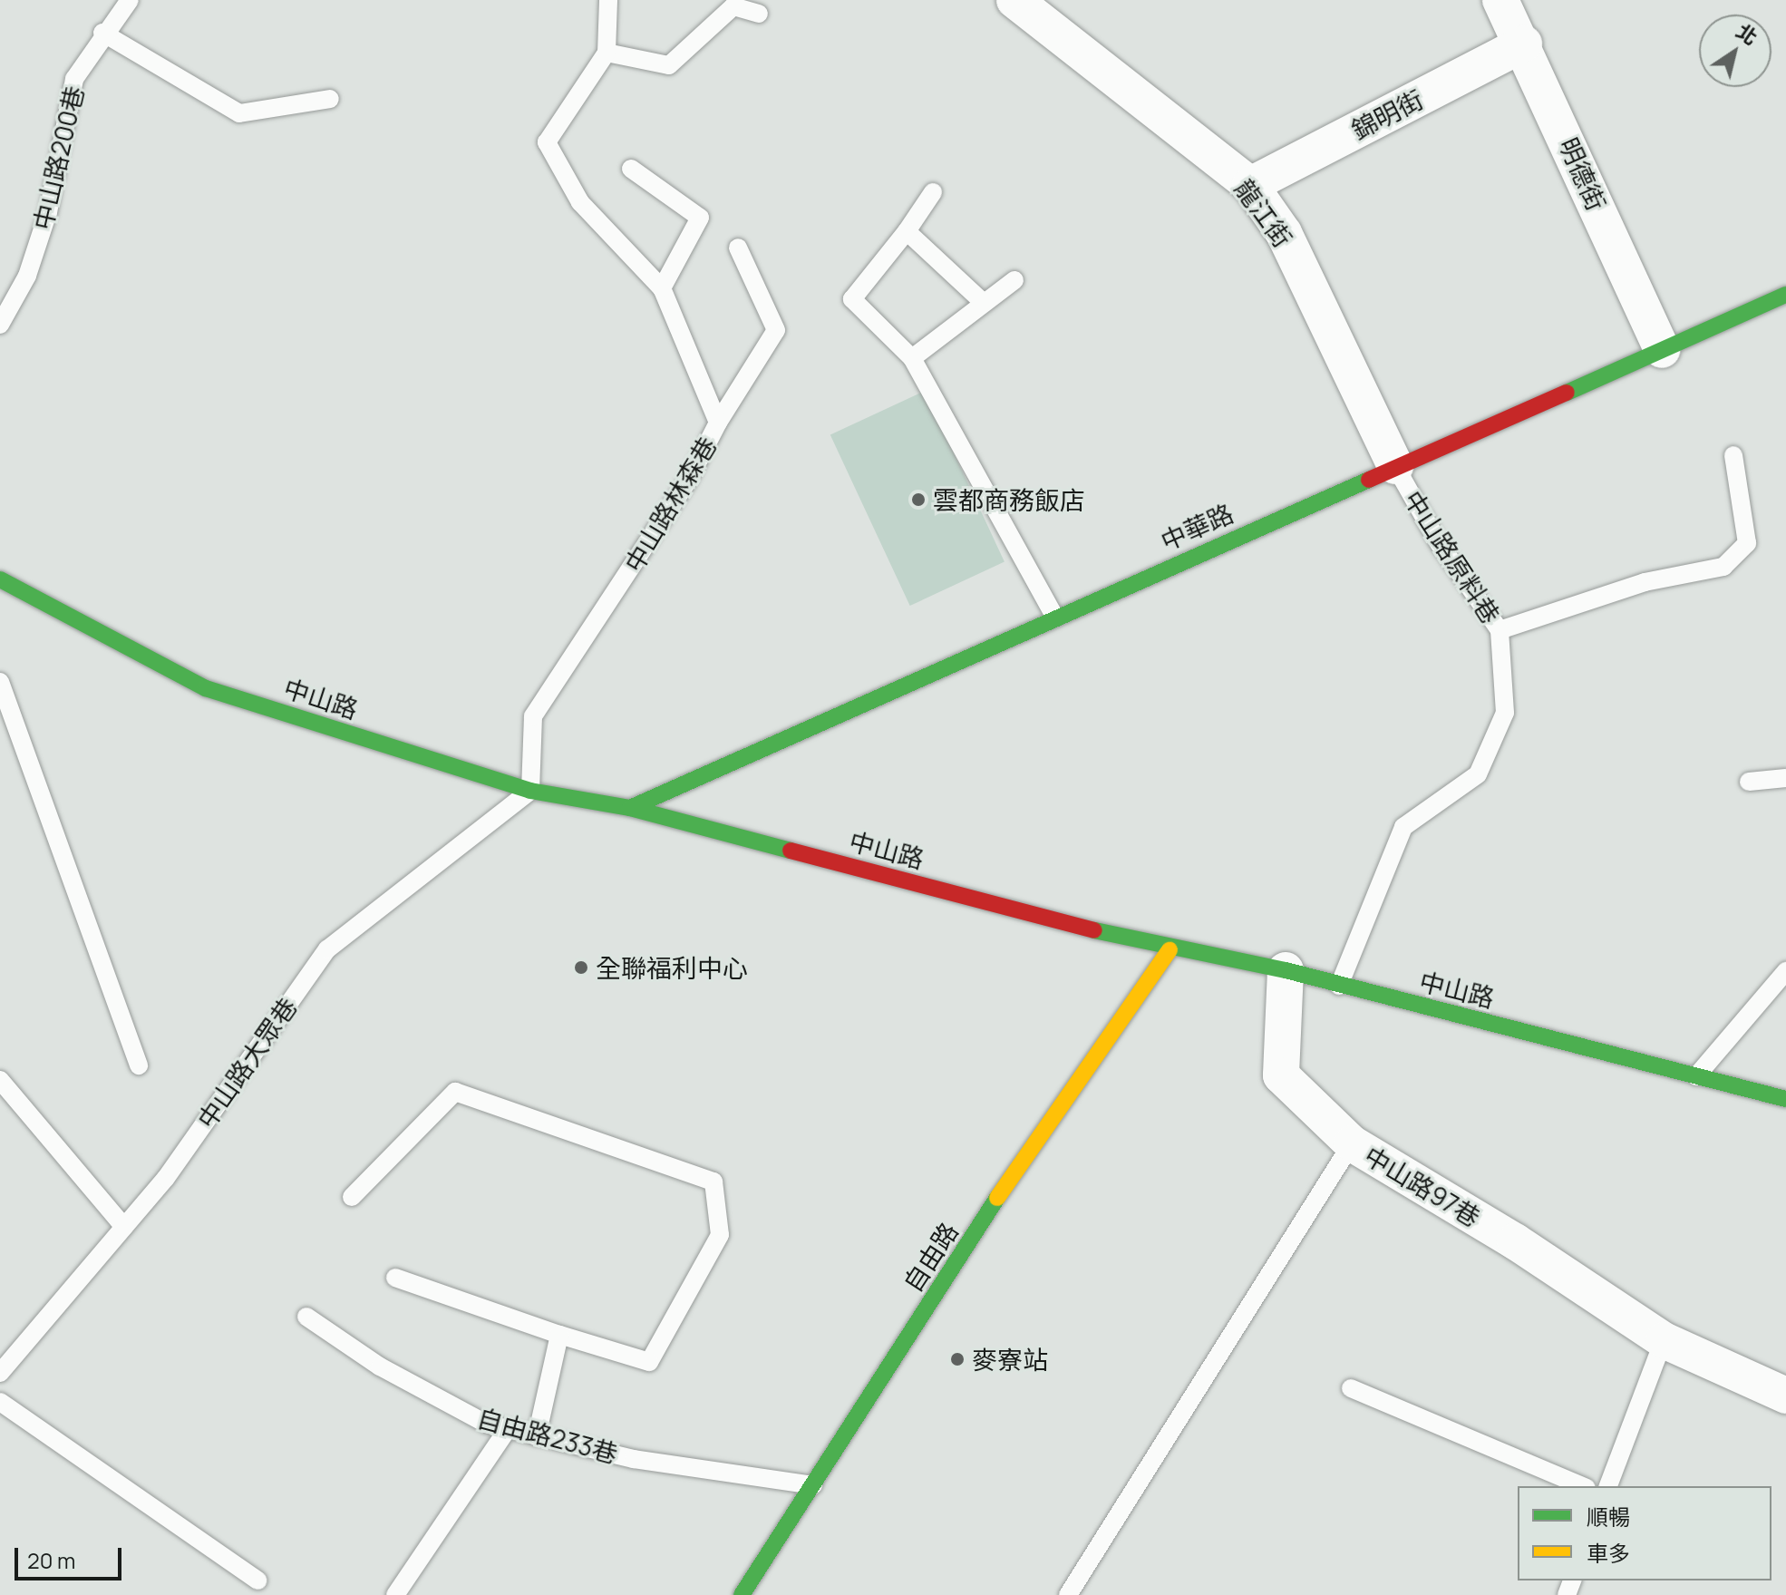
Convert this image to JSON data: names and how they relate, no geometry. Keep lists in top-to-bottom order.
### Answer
{
  "streets": {
    "street": [
      "錦明街",
      "明德街",
      "龍江街",
      "中華路",
      "中山路",
      "中山路97巷",
      "自由路"
    ],
    "lane": [
      "中山路200巷",
      "中山路林森巷",
      "中山路原料巷",
      "中山路大眾巷",
      "自由路233巷"
    ]
  },
  "crossings": [
    ["錦明街", "明德街"],
    ["錦明街", "龍江街"],
    ["明德街", "中華路"],
    ["龍江街", "中華路"],
    ["龍江街", "中山路原料巷"],
    ["中山路林森巷", "中山路"],
    ["中山路林森巷", "中山路大眾巷"],
    ["中華路", "中山路原料巷"],
    ["中華路", "中山路"],
    ["中山路原料巷", "中山路"],
    ["中山路", "中山路大眾巷"],
    ["中山路", "中山路97巷"],
    ["中山路", "自由路"],
    ["自由路", "自由路233巷"]
  ],
  "places": ["雲都商務飯店", "全聯福利中心", "麥寮站"],
  "legend": ["順暢", "車多"],
  "scale_bar": "20 m",
  "north": "top right"
}
